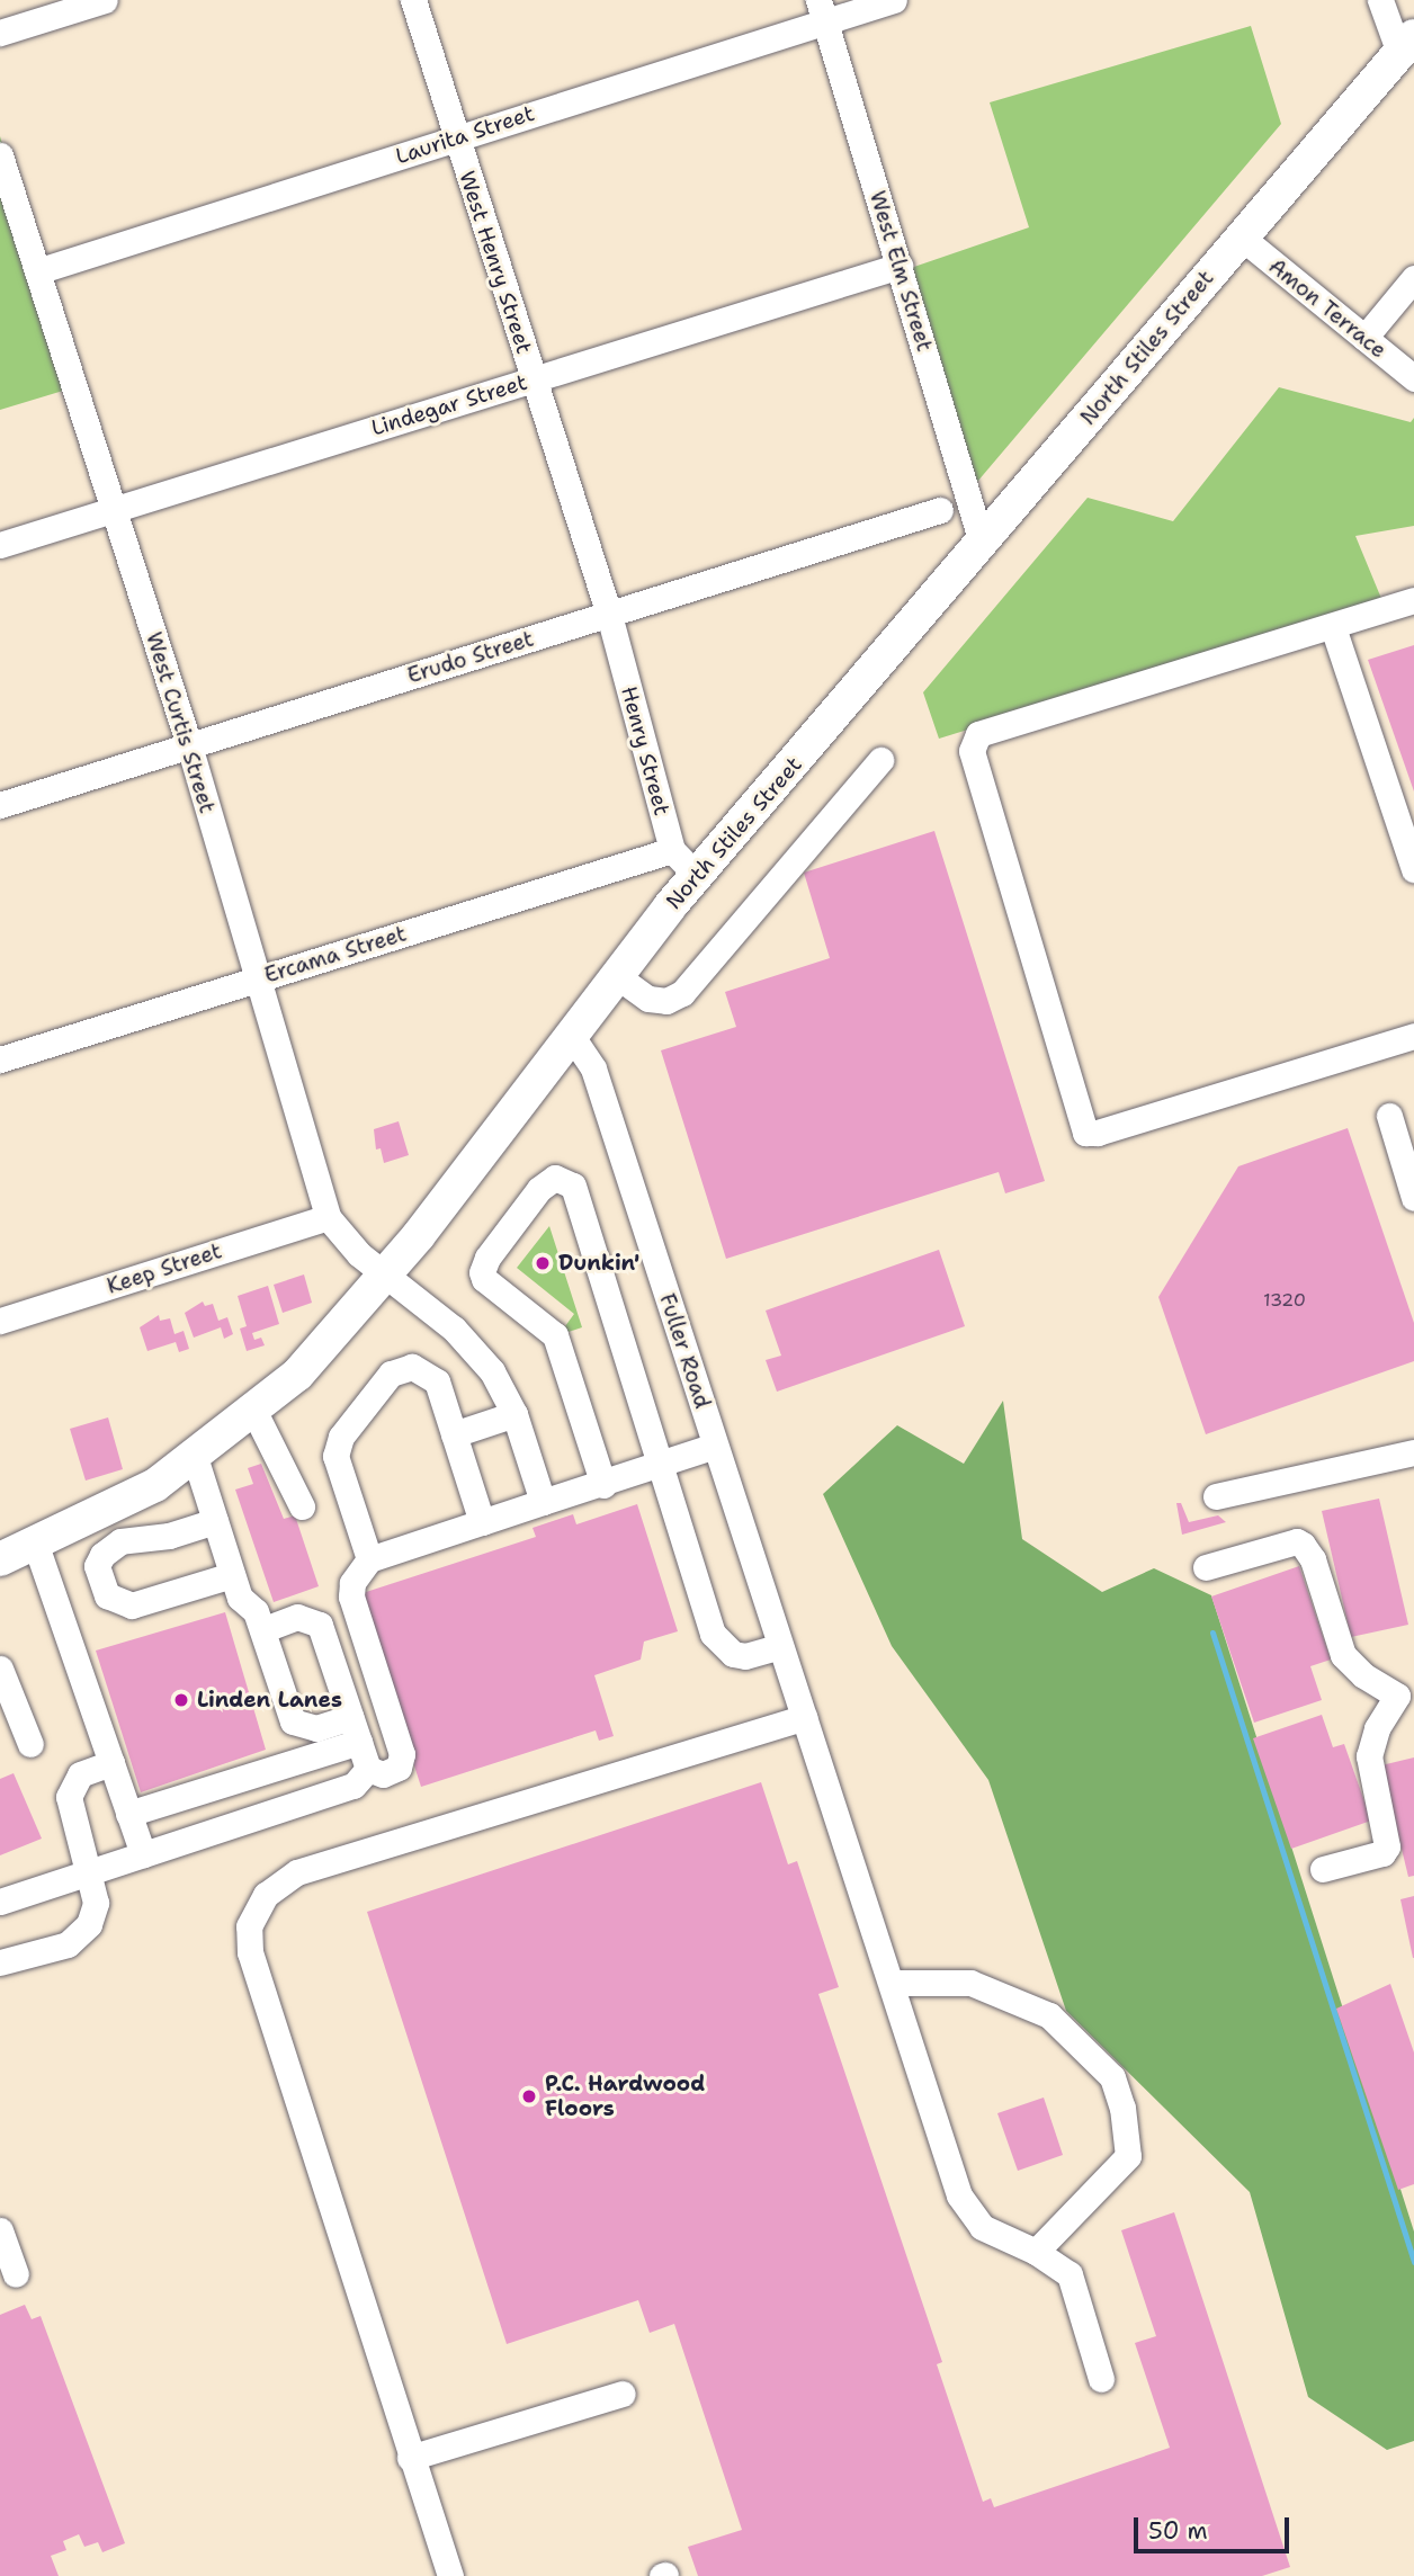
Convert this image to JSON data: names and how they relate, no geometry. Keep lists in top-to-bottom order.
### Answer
{
  "streets": {
    "main road": ["North Stiles Street"],
    "street": [
      "Laurita Street",
      "West Henry Street",
      "West Elm Street",
      "Amon Terrace",
      "Lindegar Street",
      "Erudo Street",
      "West Curtis Street",
      "Henry Street",
      "Ercama Street",
      "Keep Street",
      "Fuller Road"
    ]
  },
  "crossings": [
    ["Laurita Street", "West Henry Street"],
    ["Laurita Street", "West Elm Street"],
    ["Laurita Street", "West Curtis Street"],
    ["West Henry Street", "Lindegar Street"],
    ["West Henry Street", "Erudo Street"],
    ["West Henry Street", "Henry Street"],
    ["West Elm Street", "North Stiles Street"],
    ["West Elm Street", "Lindegar Street"],
    ["Amon Terrace", "North Stiles Street"],
    ["North Stiles Street", "West Curtis Street"],
    ["North Stiles Street", "Henry Street"],
    ["North Stiles Street", "Fuller Road"],
    ["Lindegar Street", "West Curtis Street"],
    ["Erudo Street", "West Curtis Street"],
    ["Erudo Street", "Henry Street"],
    ["West Curtis Street", "Ercama Street"],
    ["West Curtis Street", "Keep Street"],
    ["Henry Street", "Ercama Street"]
  ],
  "places": ["Dunkin'", "Linden Lanes", "P.C. Hardwood Floors"],
  "house_numbers": ["1320"],
  "scale_bar": "50 m"
}
